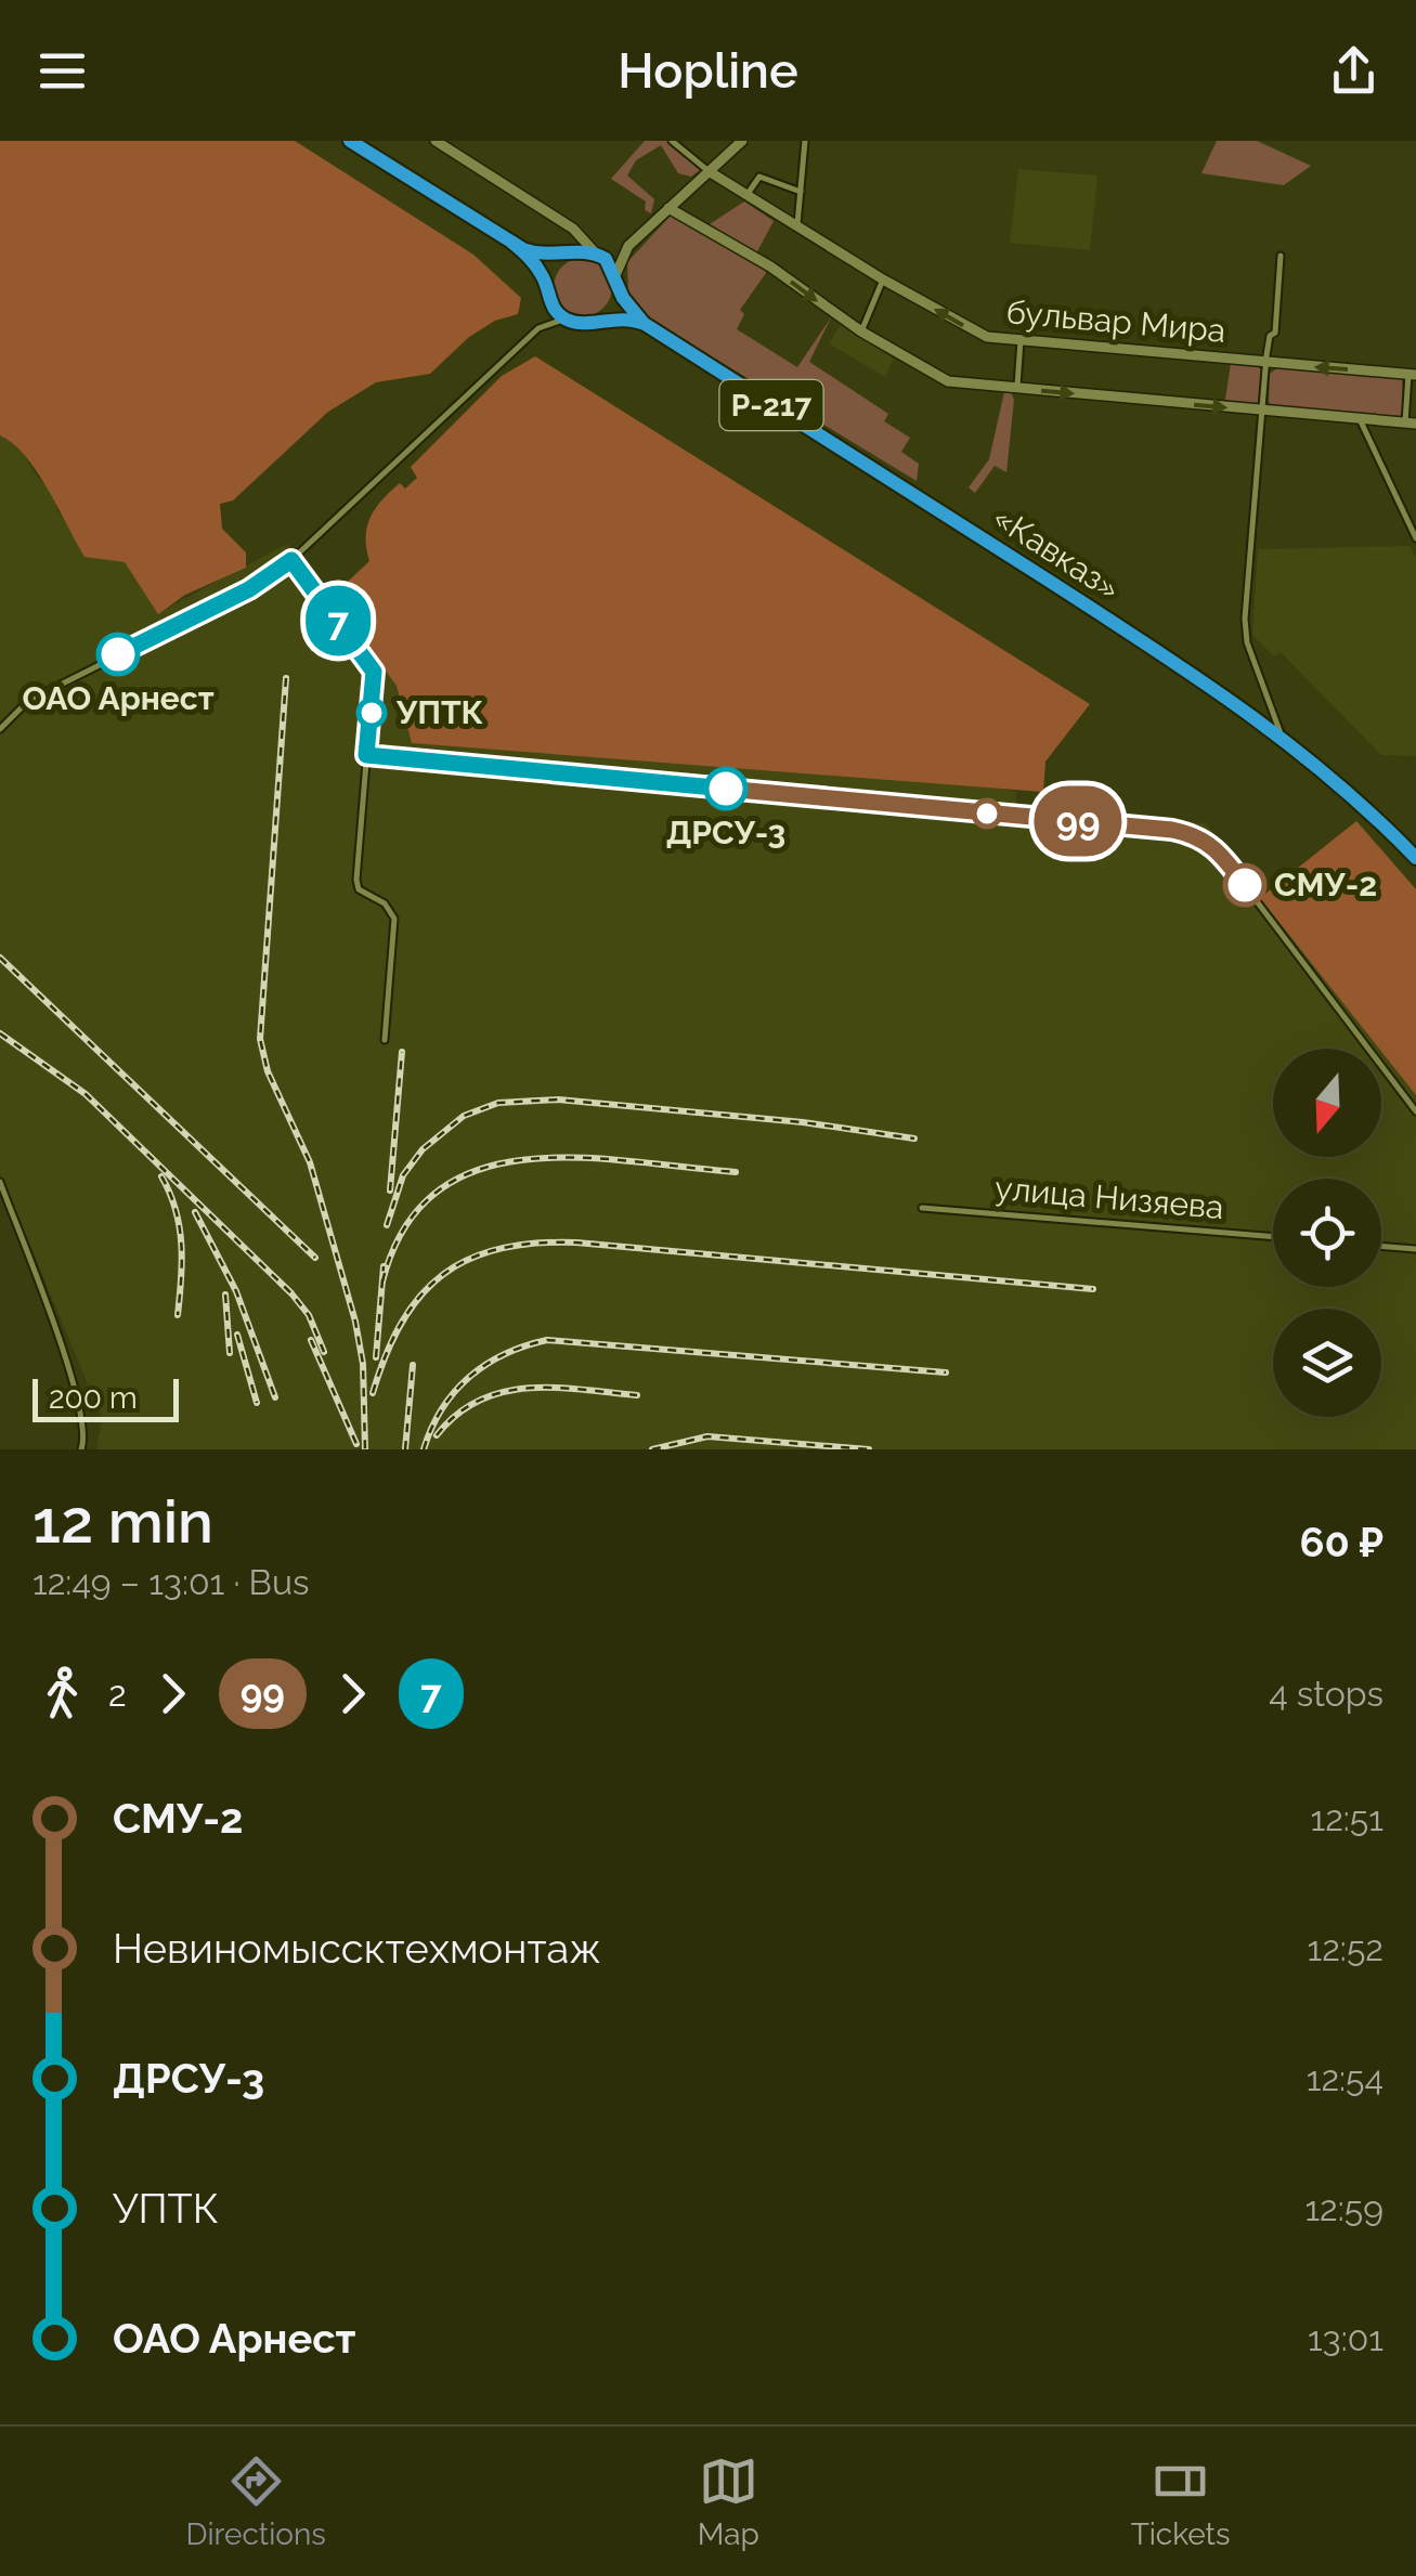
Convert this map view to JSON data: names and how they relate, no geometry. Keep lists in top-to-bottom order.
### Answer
{
  "streets": {
    "highway": ["Р-217", "«Кавказ»"],
    "street": ["бульвар Мира", "улица Низяева"]
  },
  "places": [
    "ОАО Арнест",
    "УПТК",
    "ДРСУ-3",
    "СМУ-2"
  ],
  "lines": ["bus line 7", "bus line 99"],
  "scale_bar": "200 m",
  "north": "bottom",
  "page": {
    "header": "Hopline",
    "on_map": ["99", "7"],
    "scale": "200 m",
    "heading": ["12 min", "12:49 – 13:01 · Bus", "60 ₽"],
    "legs": [
      "2",
      "99",
      "7",
      "4 stops"
    ],
    "list": [
      {
        "name": "СМУ-2",
        "value": "12:51"
      },
      {
        "name": "Невиномыссктехмонтаж",
        "value": "12:52"
      },
      {
        "name": "ДРСУ-3",
        "value": "12:54"
      },
      {
        "name": "УПТК",
        "value": "12:59"
      },
      {
        "name": "ОАО Арнест",
        "value": "13:01"
      }
    ],
    "tabs": ["Directions", "Map", "Tickets"]
  }
}
